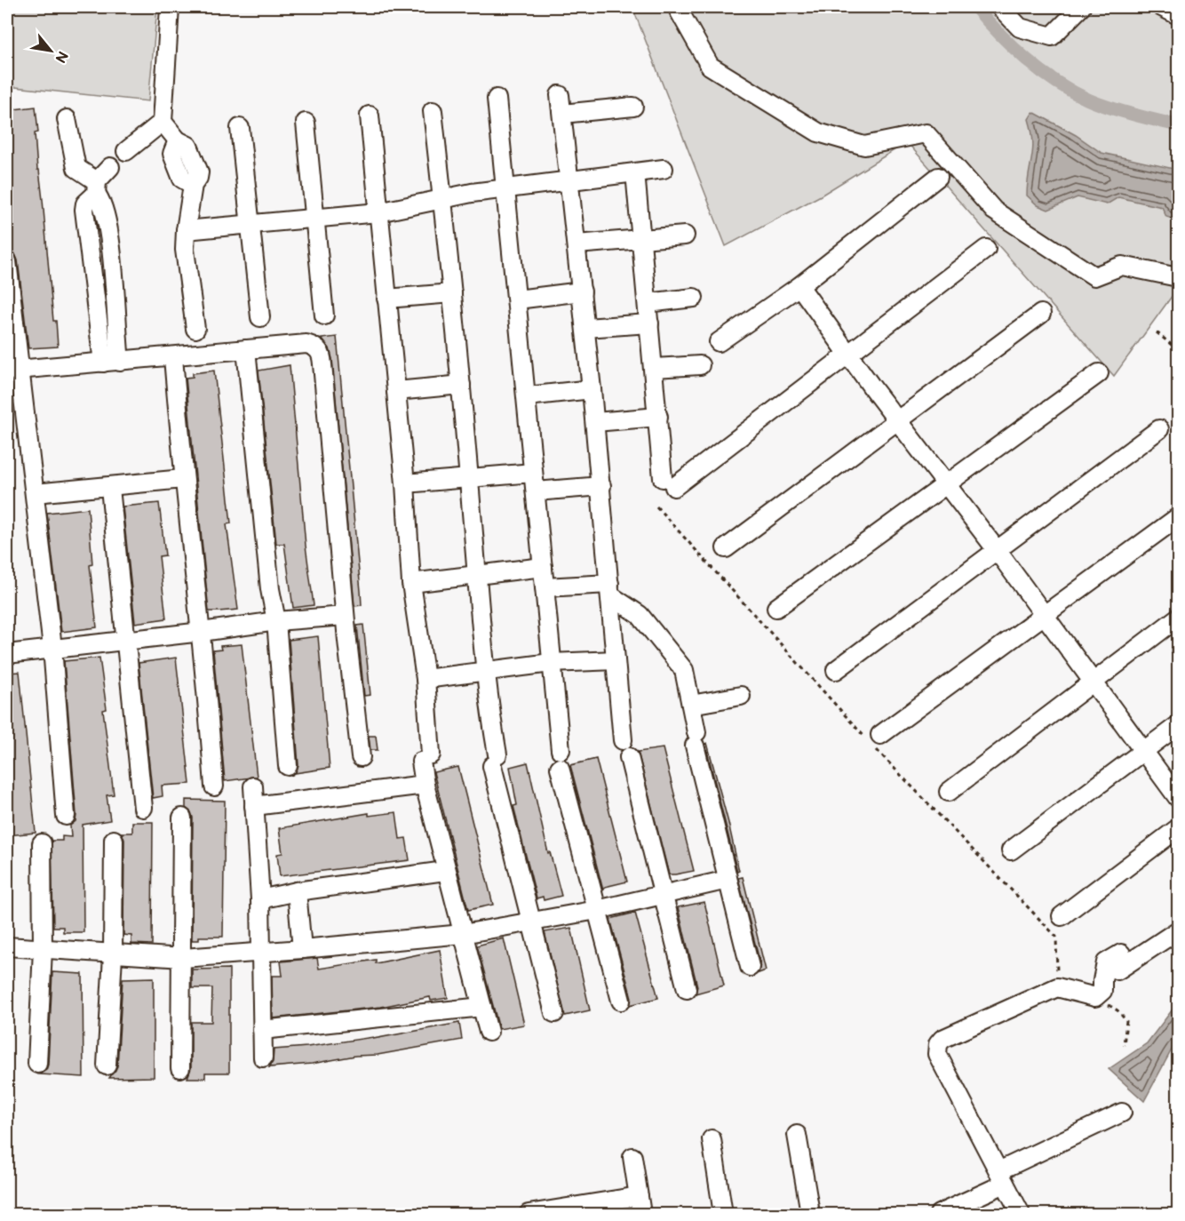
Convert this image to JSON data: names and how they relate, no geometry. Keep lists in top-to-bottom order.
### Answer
{
  "north": "bottom right"
}
